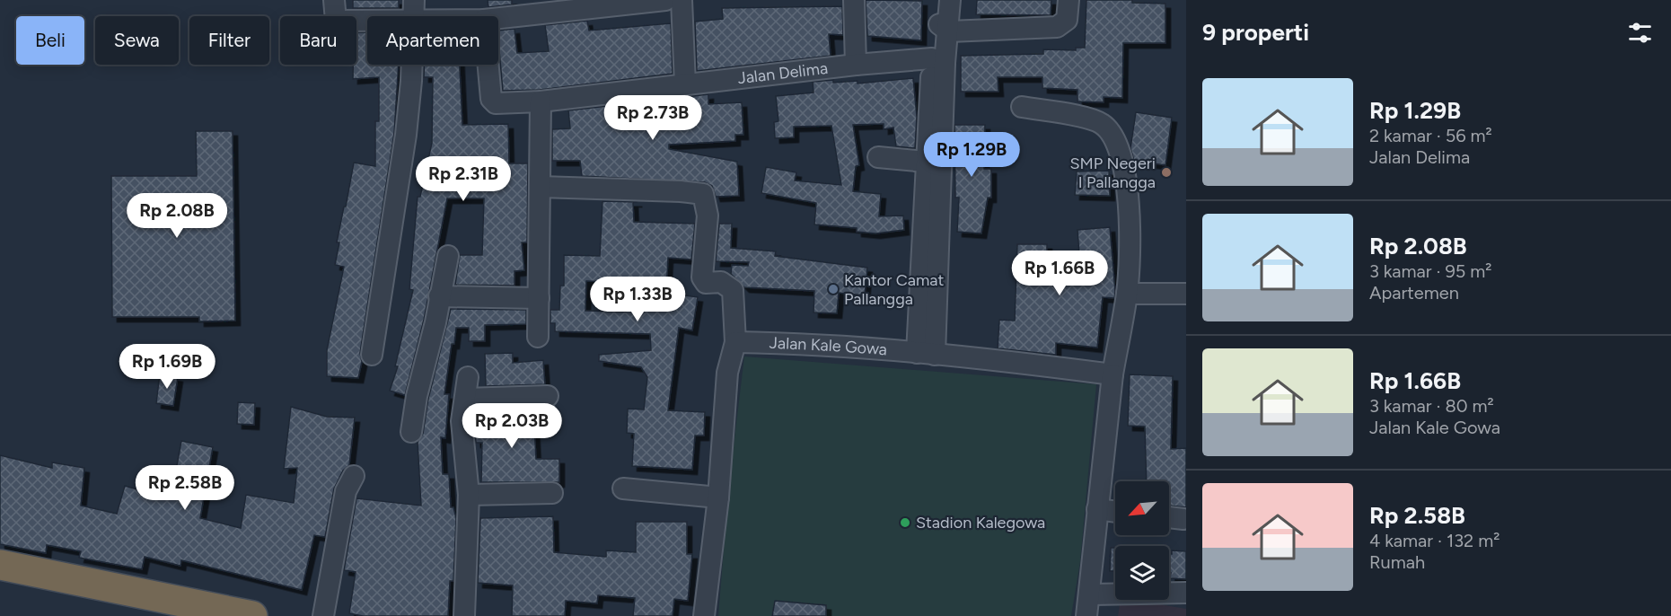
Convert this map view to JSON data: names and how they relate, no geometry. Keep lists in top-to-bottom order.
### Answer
{
  "streets": {
    "street": ["Jalan Delima", "Jalan Kale Gowa"]
  },
  "places": ["SMP Negeri I Pallangga", "Kantor Camat Pallangga", "Stadion Kalegowa"],
  "north": "bottom left",
  "page": {
    "heading": "9 properti",
    "chip": [
      "Beli",
      "Sewa",
      "Filter",
      "Baru",
      "Apartemen"
    ],
    "list": [
      {
        "name": "Rp 1.29B",
        "note": "2 kamar · 56 m² · Jalan Delima"
      },
      {
        "name": "Rp 2.08B",
        "note": "3 kamar · 95 m² · Apartemen"
      },
      {
        "name": "Rp 1.66B",
        "note": "3 kamar · 80 m² · Jalan Kale Gowa"
      },
      {
        "name": "Rp 2.58B",
        "note": "4 kamar · 132 m² · Rumah"
      }
    ],
    "price": [
      "Rp 2.73B",
      "Rp 1.29B",
      "Rp 2.31B",
      "Rp 2.08B",
      "Rp 1.66B",
      "Rp 1.33B",
      "Rp 1.69B",
      "Rp 2.03B",
      "Rp 2.58B"
    ]
  }
}
